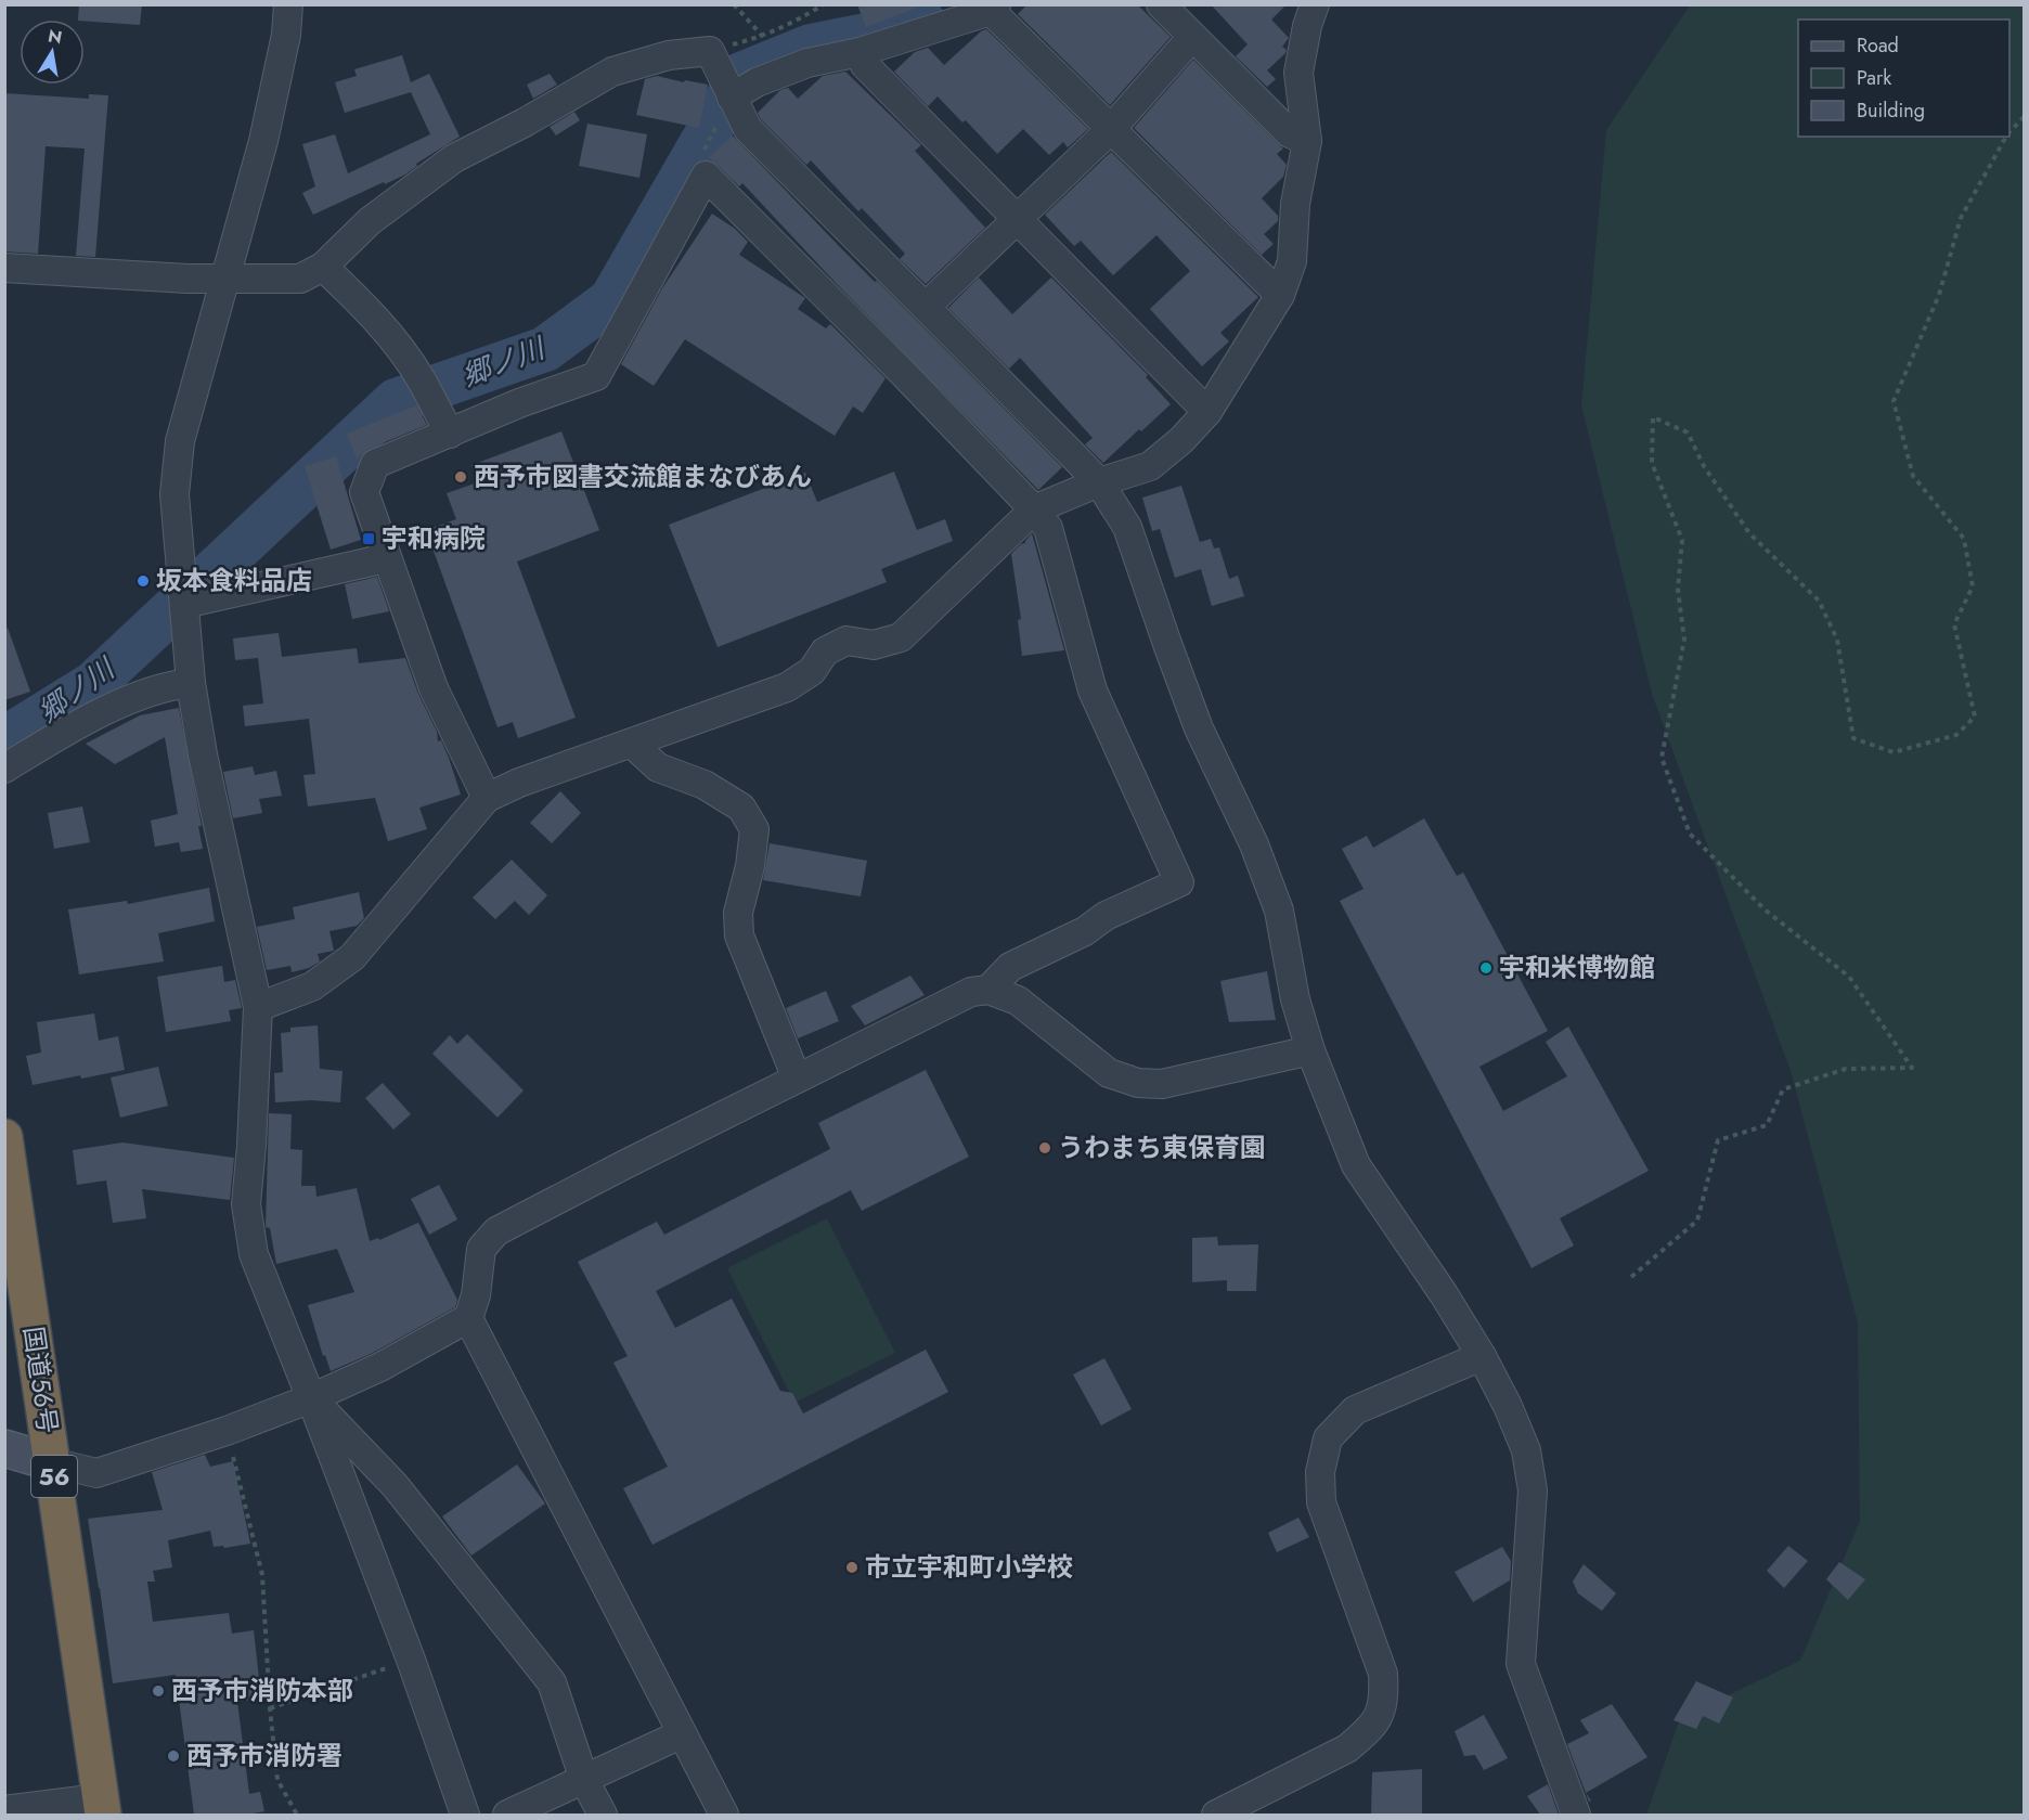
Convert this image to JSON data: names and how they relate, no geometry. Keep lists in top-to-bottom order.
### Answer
{
  "streets": {
    "highway": ["国道56号", "56"]
  },
  "water": ["郷ノ川"],
  "places": {
    "other": [
      "西予市図書交流館まなびあん",
      "坂本食料品店",
      "宇和米博物館",
      "うわまち東保育園",
      "市立宇和町小学校",
      "西予市消防本部",
      "西予市消防署"
    ],
    "transit": ["宇和病院"]
  },
  "legend": ["Road", "Park", "Building"],
  "north": "top"
}
